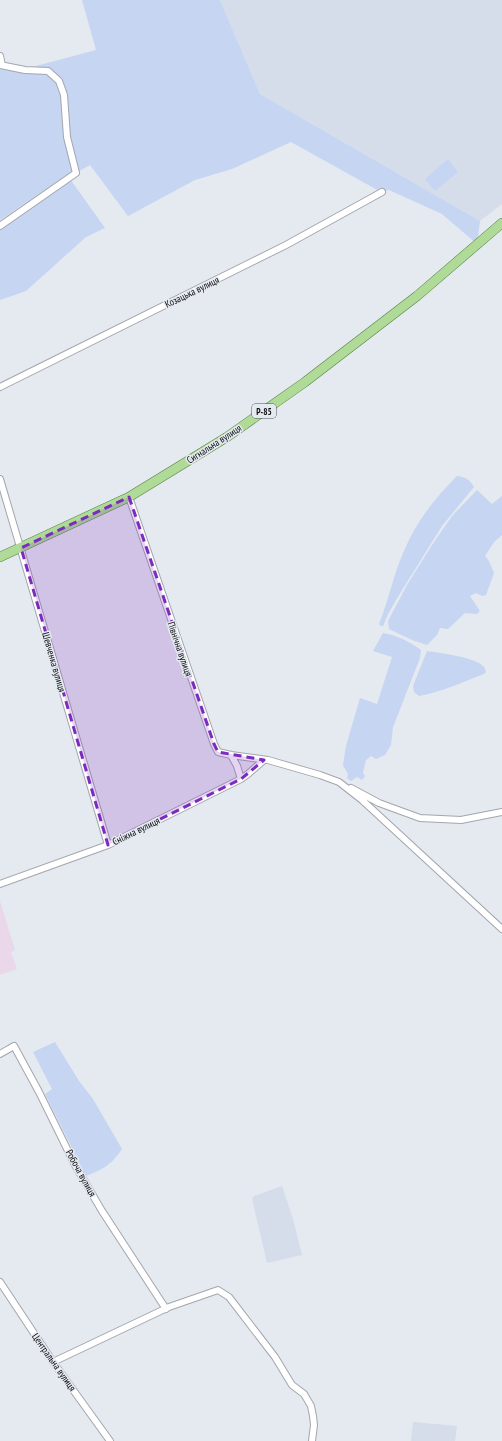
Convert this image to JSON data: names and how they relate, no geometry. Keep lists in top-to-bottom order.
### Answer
{
  "streets": {
    "main road": ["Р-85", "Сигнальна вулиця"],
    "street": [
      "Козацька вулиця",
      "Північна вулиця",
      "Шевченка вулиця",
      "Сніжна вулиця",
      "Робоча вулиця",
      "Центральна вулиця"
    ]
  },
  "crossings": [
    ["Сигнальна вулиця", "Північна вулиця"],
    ["Сигнальна вулиця", "Шевченка вулиця"],
    ["Північна вулиця", "Сніжна вулиця"],
    ["Шевченка вулиця", "Сніжна вулиця"]
  ]
}
